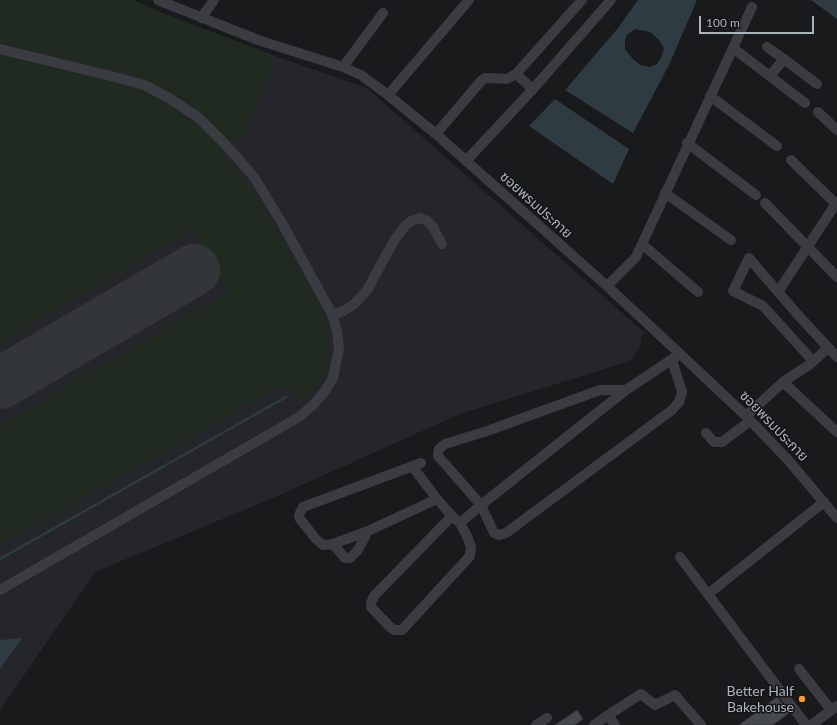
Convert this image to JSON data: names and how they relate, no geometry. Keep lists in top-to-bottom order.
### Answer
{
  "streets": {
    "street": ["ซอยพรมประกาย"]
  },
  "places": ["Better Half Bakehouse"],
  "scale_bar": "100 m"
}
